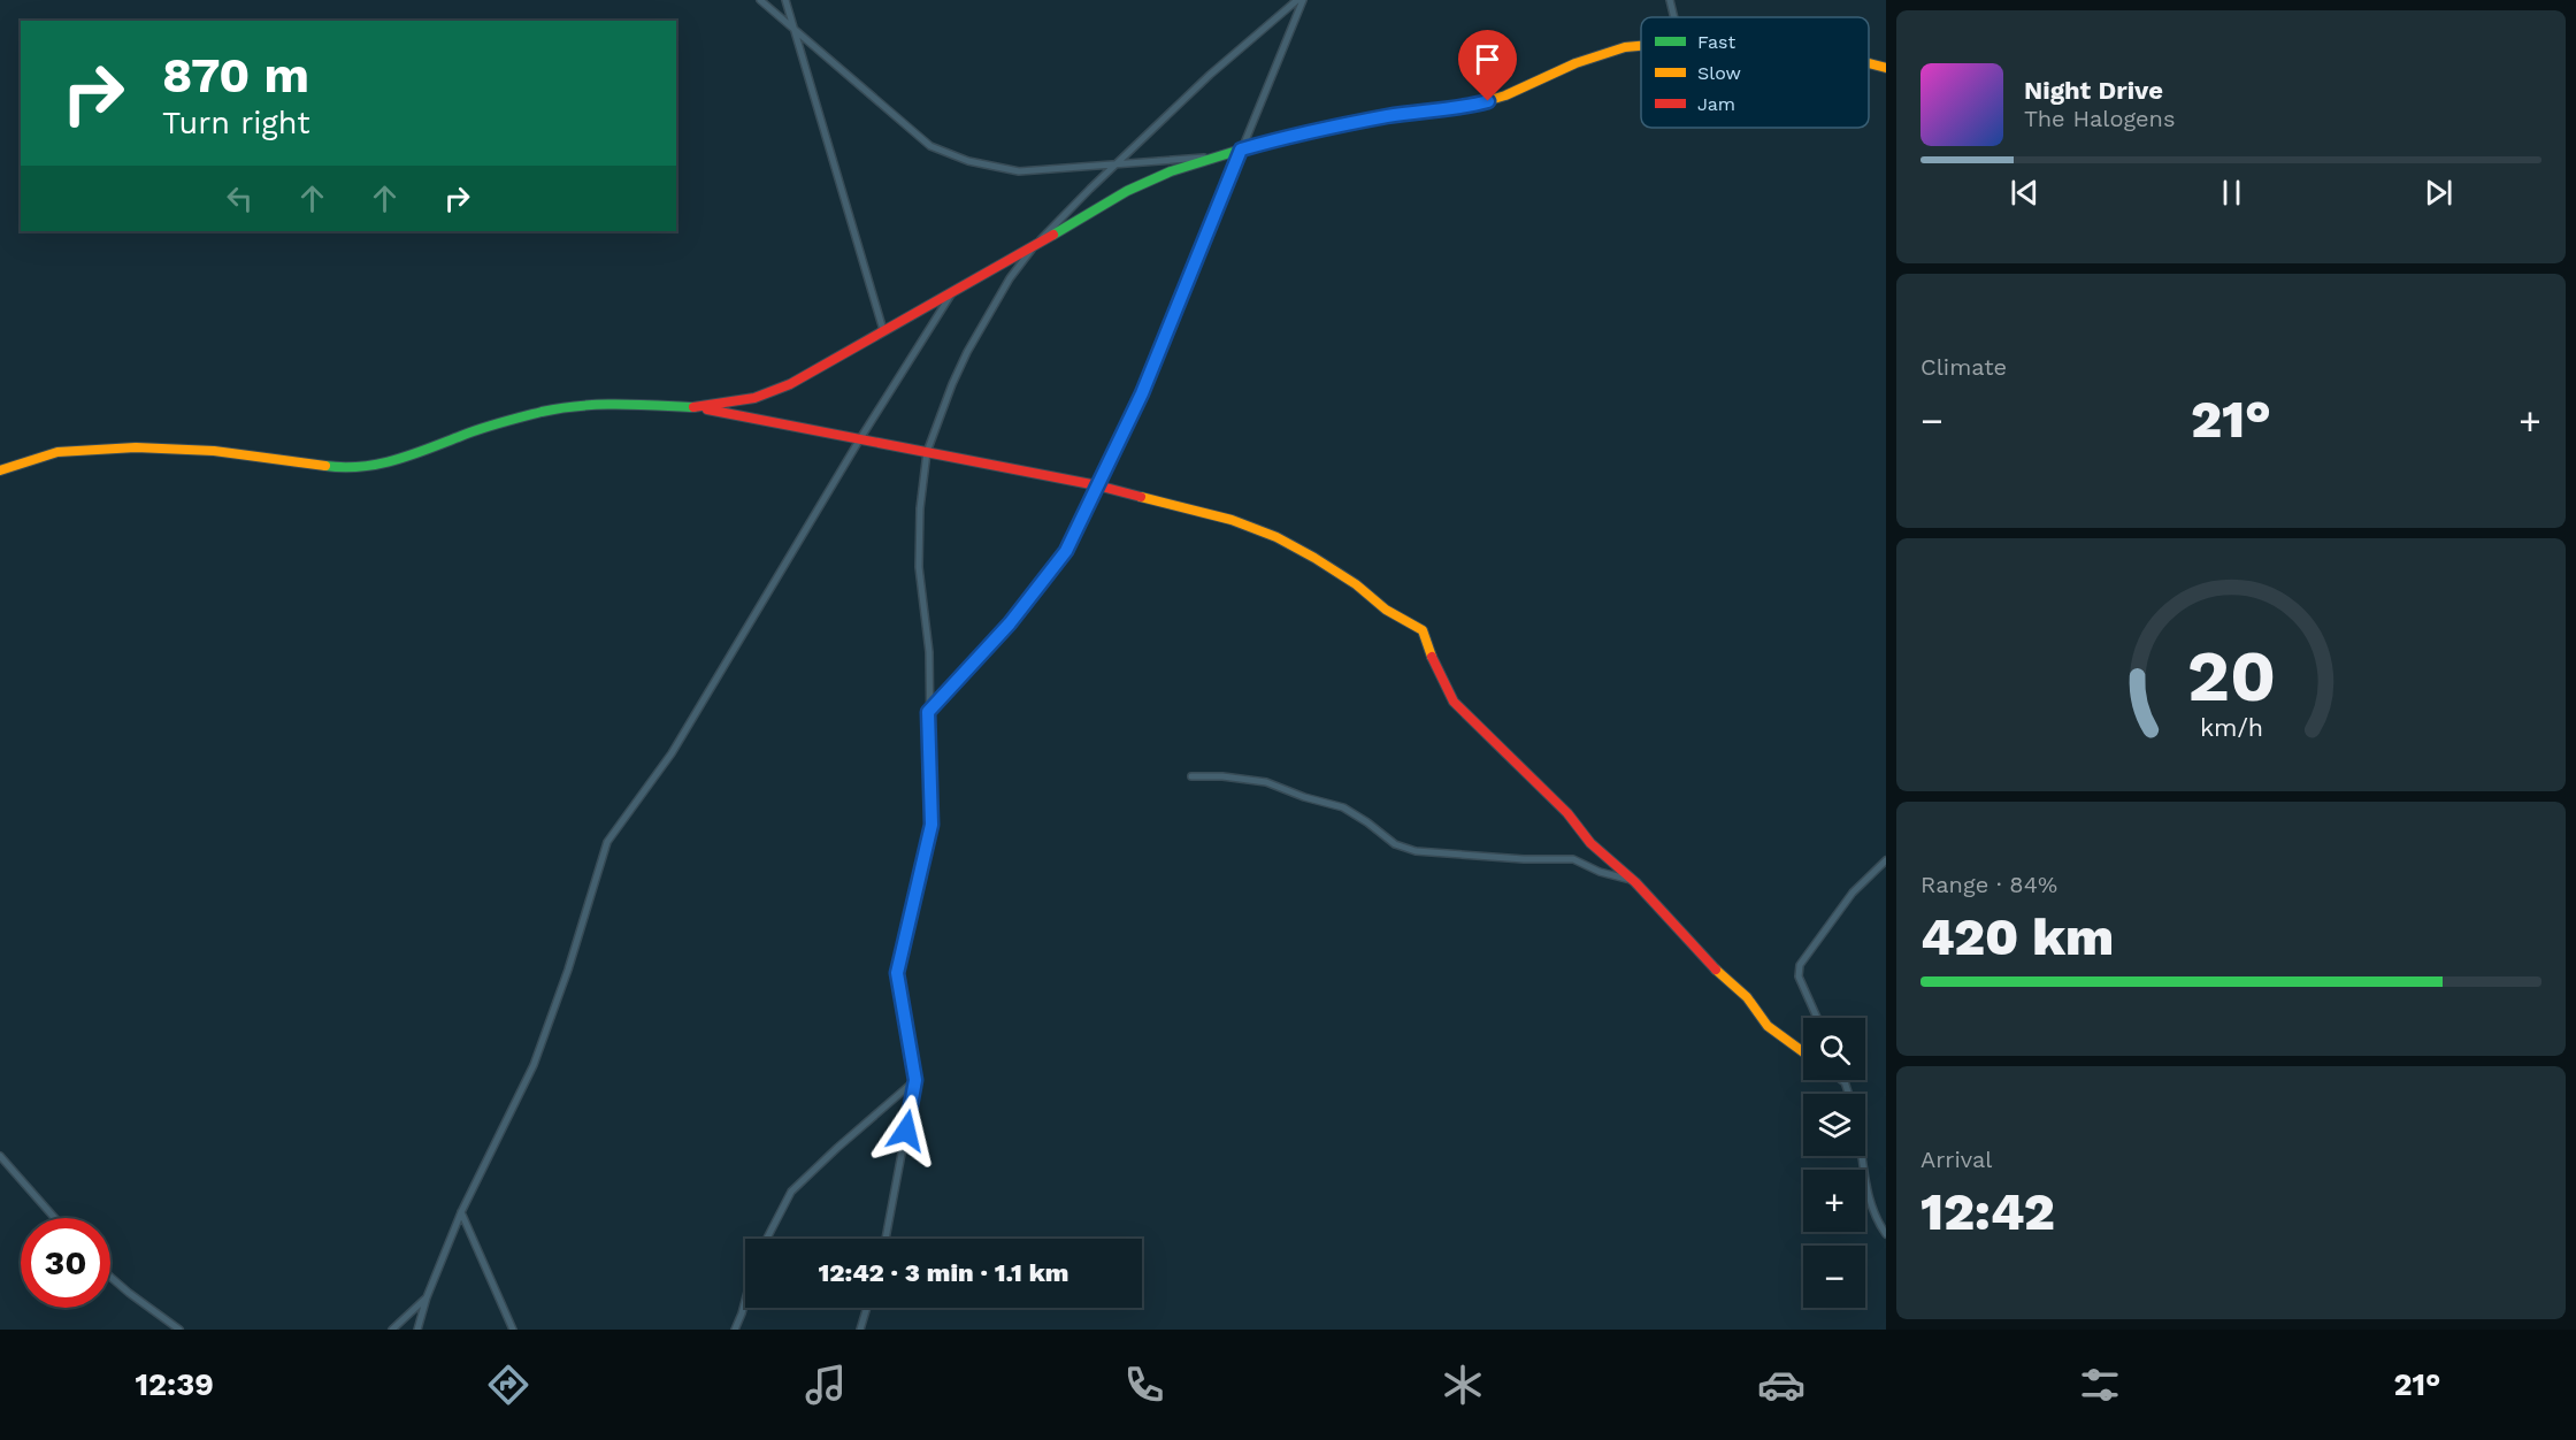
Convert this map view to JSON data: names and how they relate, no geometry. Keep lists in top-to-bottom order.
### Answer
{
  "legend": ["Fast", "Slow", "Jam"],
  "page": {
    "turn": ["870 m", "Turn right"],
    "song": ["Night Drive", "The Halogens"],
    "tile": [
      "Climate",
      ["Range · 84%", "420 km"],
      ["Arrival", "12:42"]
    ],
    "heat": ["−", "21°", "+"],
    "map_buttons": ["+", "−"],
    "limit": "30",
    "trip": "12:42 · 3 min · 1.1 km",
    "tabs": ["12:39", "21°"],
    "gauge": ["20", "km/h"]
  }
}
